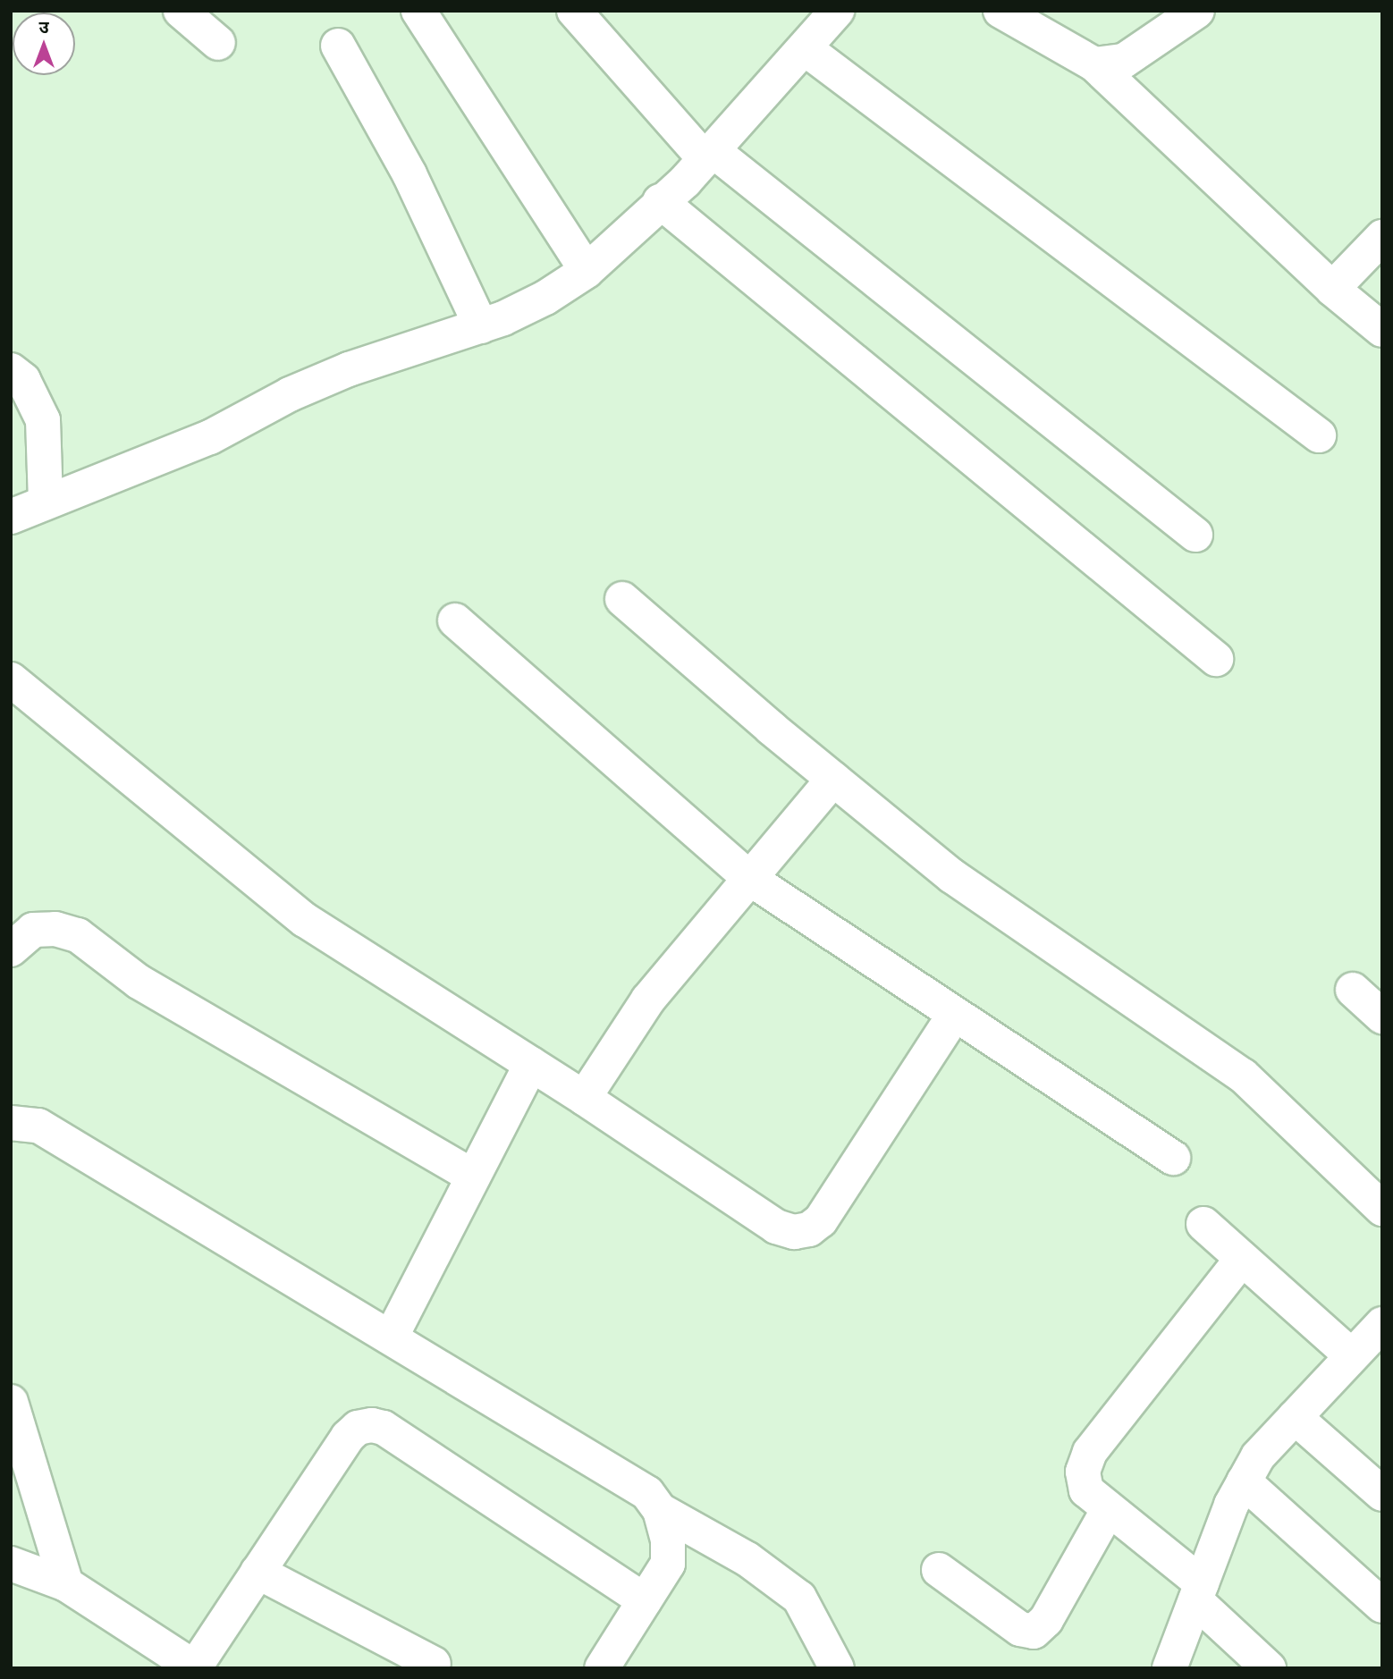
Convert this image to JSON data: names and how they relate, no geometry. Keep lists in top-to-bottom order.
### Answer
{
  "north": "top"
}
